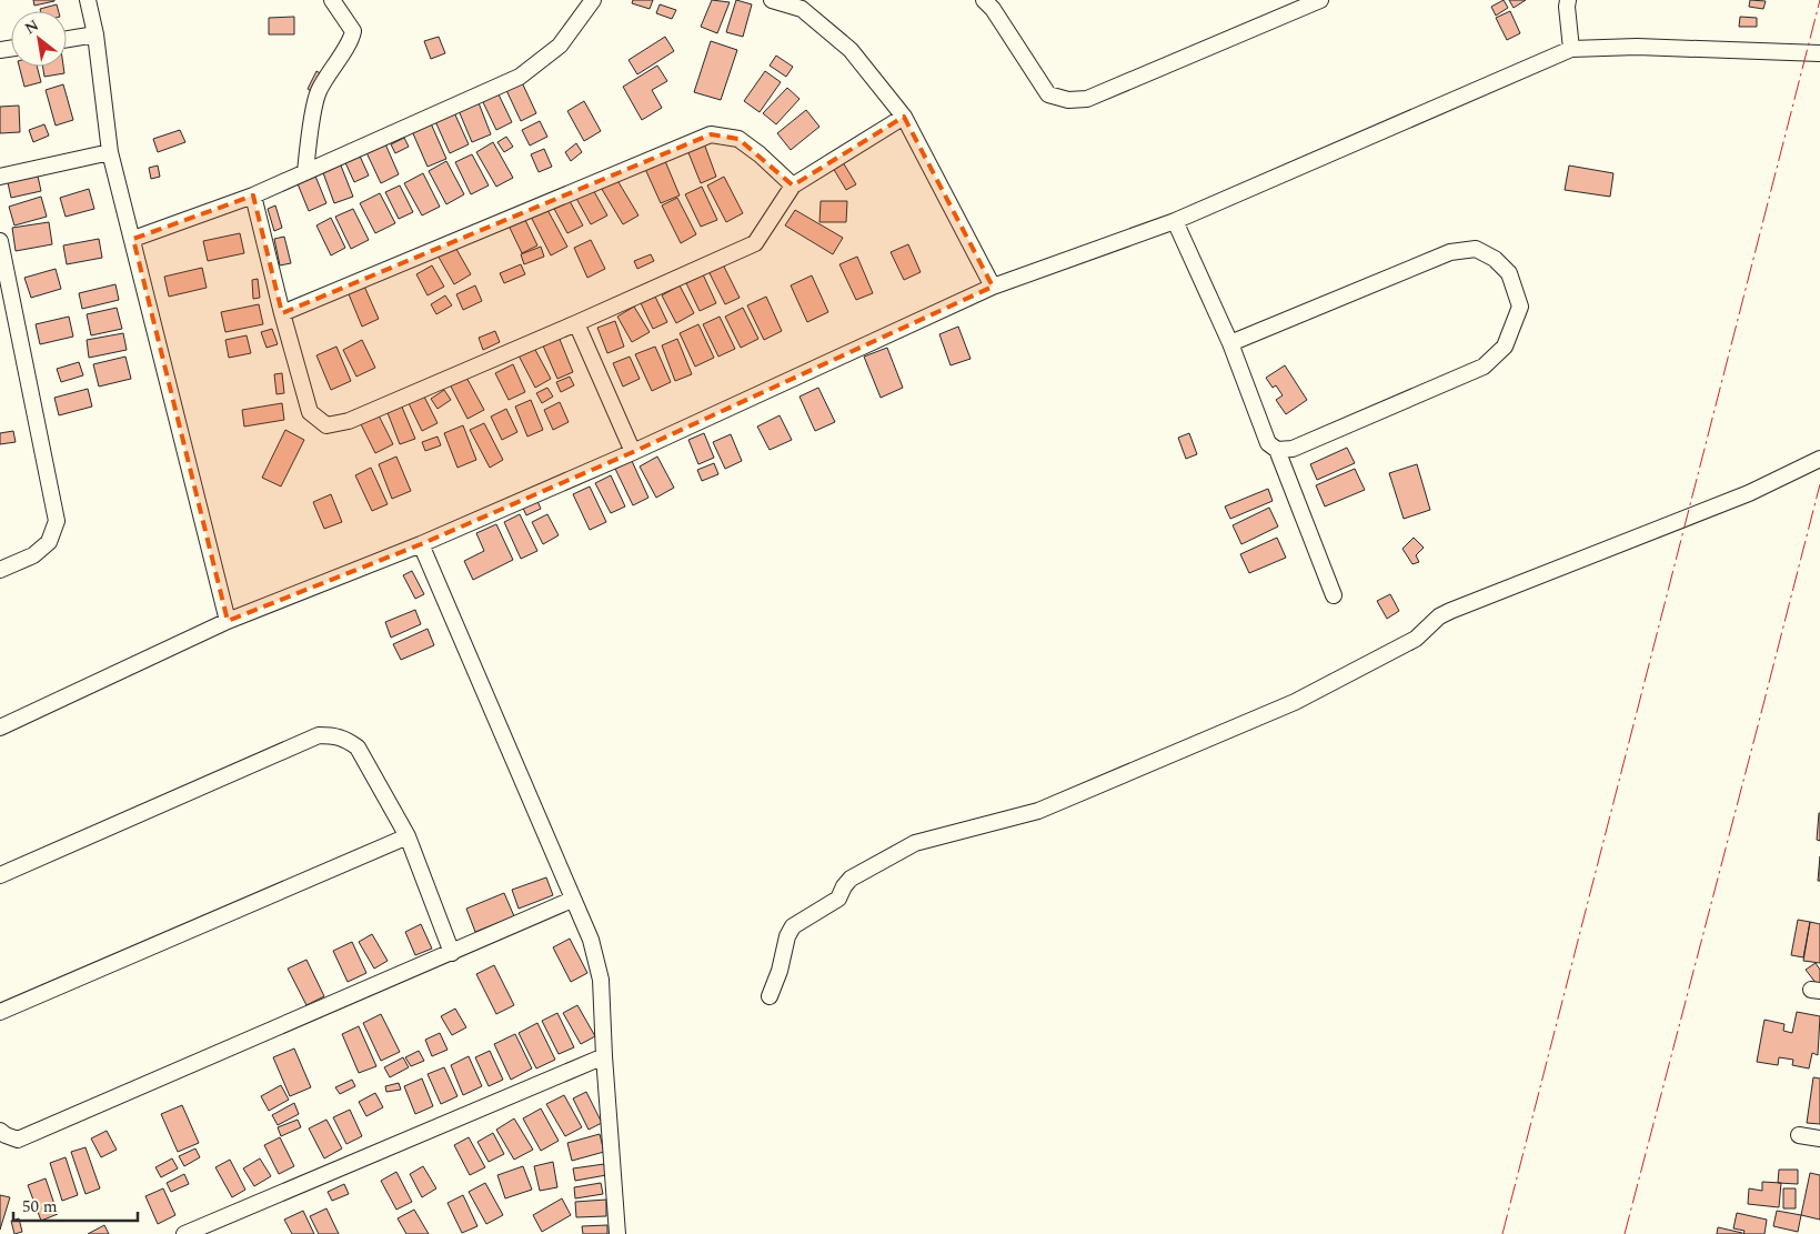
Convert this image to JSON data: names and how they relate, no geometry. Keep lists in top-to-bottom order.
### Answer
{
  "scale_bar": "50 m",
  "north": "top left"
}
